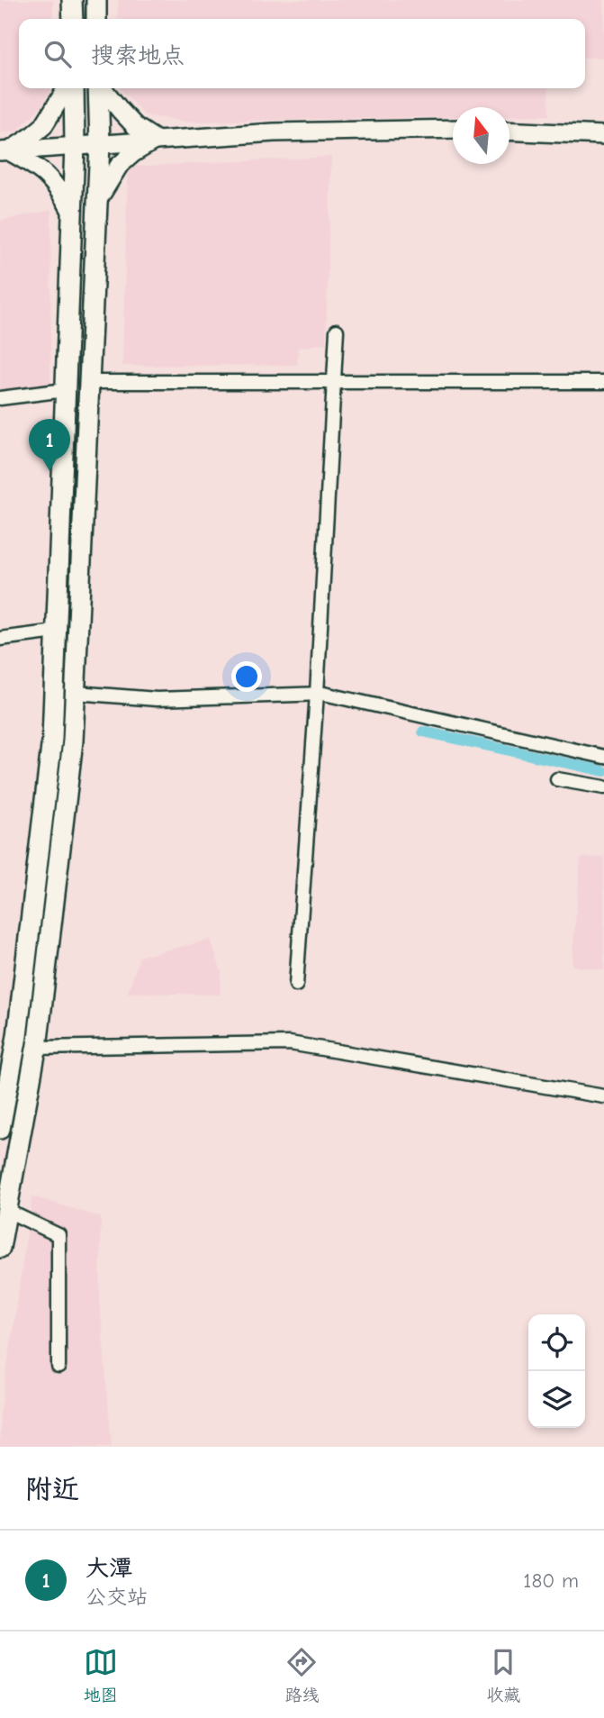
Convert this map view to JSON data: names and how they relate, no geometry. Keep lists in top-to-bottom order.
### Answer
{
  "north": "top",
  "page": {
    "search": "搜索地点",
    "pins": "1",
    "heading": "附近",
    "list": [
      {
        "mark": "1",
        "name": "大潭",
        "note": "公交站",
        "value": "180 m"
      }
    ],
    "nav": ["地图", "路线", "收藏"]
  }
}
